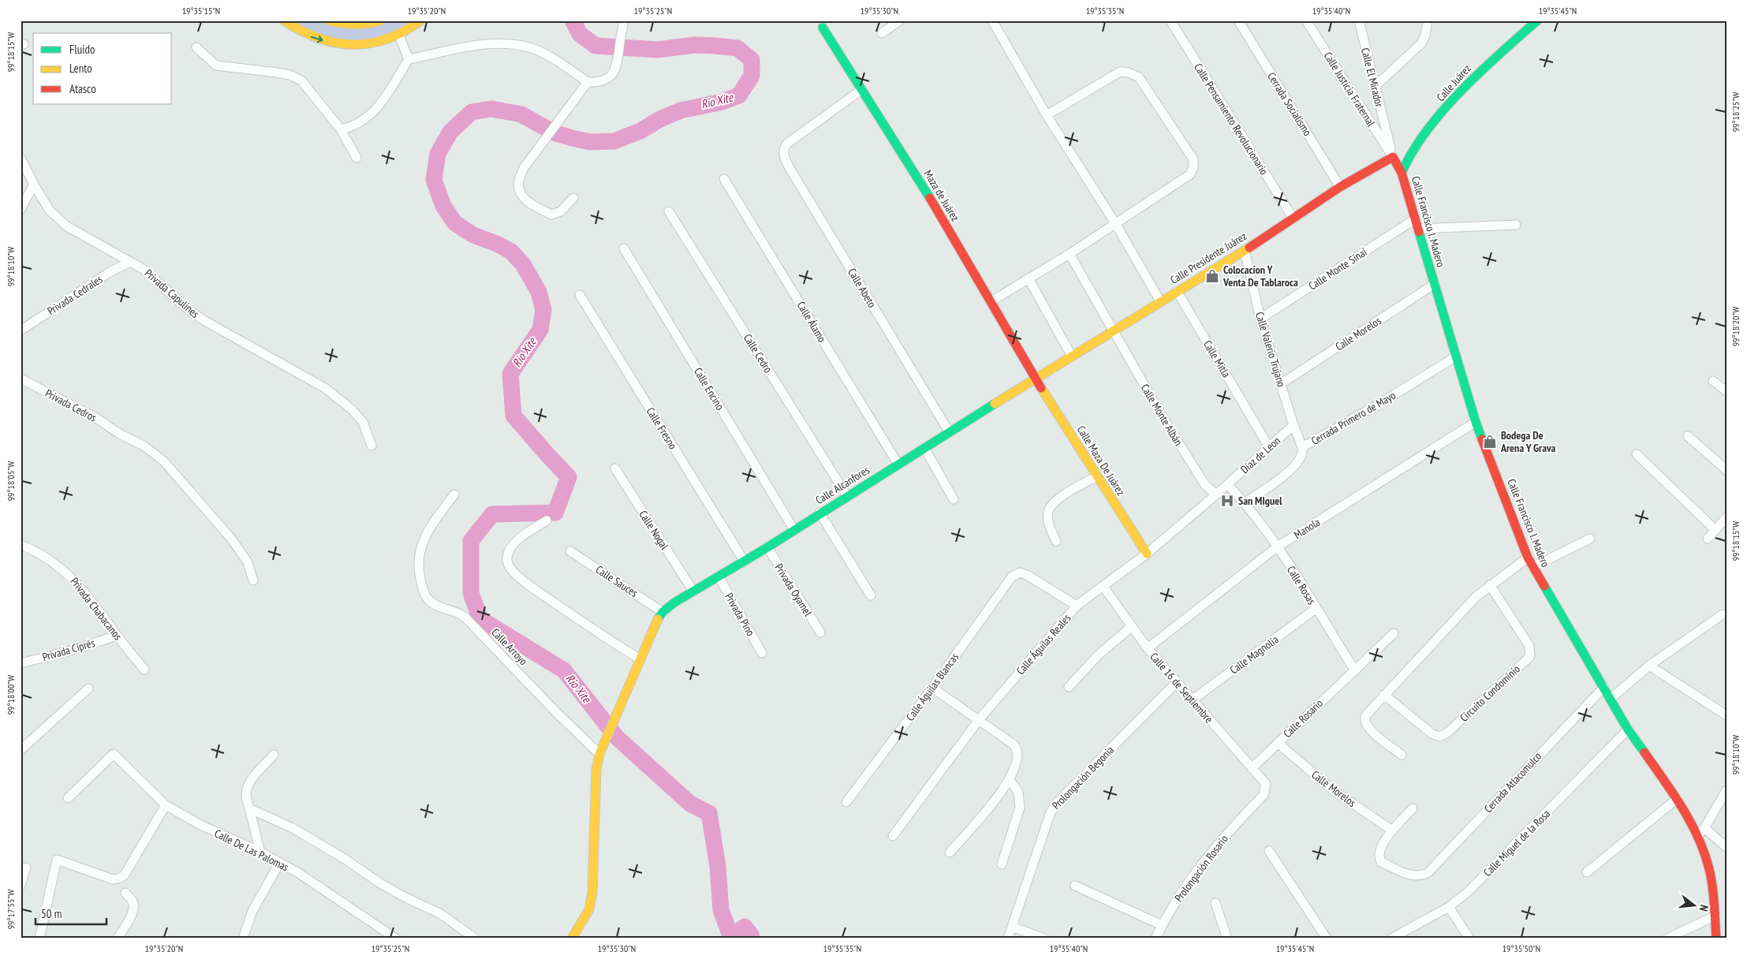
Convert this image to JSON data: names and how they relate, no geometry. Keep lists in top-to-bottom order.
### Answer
{
  "streets": {
    "street": [
      "Calle El Mirador",
      "Calle Juárez",
      "Calle Justicia Fraternal",
      "Cerrada Socialismo",
      "Calle Pensamiento Revolucionario",
      "Maza de Juárez",
      "Calle Francisco I. Madero",
      "Calle Presidente Juárez",
      "Calle Monte Sinaí",
      "Calle Abeto",
      "Privada Capulines",
      "Privada Cedrales",
      "Calle Álamo",
      "Calle Morelos",
      "Calle Valerio Trujano",
      "Calle Cedro",
      "Calle Mitla",
      "Calle Encino",
      "Privada Cedros",
      "Calle Monte Albán",
      "Cerrada Primero de Mayo",
      "Calle Fresno",
      "Díaz de Leon",
      "Calle Maza De Juárez",
      "Calle Alcanfores",
      "Manola",
      "Calle Nogal",
      "Calle Sauces",
      "Calle Rosas",
      "Privada Oyamel",
      "Privada Chabacanos",
      "Privada Pino",
      "Calle Águilas Reales",
      "Calle Arroyo",
      "Privada Ciprés",
      "Calle Magnolia",
      "Calle Águilas Blancas",
      "Calle 16 de Septiembre",
      "Circuito Condominio",
      "Calle Rosario",
      "Prolongación Begonia",
      "Cerrada Atlacomulco",
      "Calle Miguel de la Rosa",
      "Calle De Las Palomas",
      "Prolongación Rosario"
    ]
  },
  "crossings": [
    ["Calle El Mirador", "Calle Justicia Fraternal"],
    ["Calle El Mirador", "Calle Francisco I. Madero"],
    ["Calle El Mirador", "Calle Presidente Juárez"],
    ["Calle Juárez", "Calle Francisco I. Madero"],
    ["Calle Justicia Fraternal", "Calle Francisco I. Madero"],
    ["Calle Justicia Fraternal", "Calle Presidente Juárez"],
    ["Cerrada Socialismo", "Calle Presidente Juárez"],
    ["Calle Pensamiento Revolucionario", "Calle Presidente Juárez"],
    ["Maza de Juárez", "Calle Presidente Juárez"],
    ["Maza de Juárez", "Calle Abeto"],
    ["Maza de Juárez", "Calle Maza De Juárez"],
    ["Maza de Juárez", "Calle Alcanfores"],
    ["Calle Francisco I. Madero", "Calle Presidente Juárez"],
    ["Calle Francisco I. Madero", "Calle Monte Sinaí"],
    ["Calle Francisco I. Madero", "Calle Morelos"],
    ["Calle Francisco I. Madero", "Cerrada Primero de Mayo"],
    ["Calle Francisco I. Madero", "Manola"],
    ["Calle Francisco I. Madero", "Cerrada Atlacomulco"],
    ["Calle Francisco I. Madero", "Calle Miguel de la Rosa"],
    ["Calle Presidente Juárez", "Calle Valerio Trujano"],
    ["Calle Presidente Juárez", "Calle Mitla"],
    ["Calle Presidente Juárez", "Calle Monte Albán"],
    ["Calle Presidente Juárez", "Calle Maza De Juárez"],
    ["Calle Presidente Juárez", "Calle Alcanfores"],
    ["Calle Monte Sinaí", "Calle Valerio Trujano"],
    ["Calle Abeto", "Calle Alcanfores"],
    ["Privada Capulines", "Privada Cedrales"],
    ["Calle Álamo", "Calle Alcanfores"],
    ["Calle Morelos", "Calle Valerio Trujano"],
    ["Calle Morelos", "Calle Rosario"],
    ["Calle Morelos", "Cerrada Atlacomulco"],
    ["Calle Valerio Trujano", "Cerrada Primero de Mayo"],
    ["Calle Valerio Trujano", "Díaz de Leon"],
    ["Calle Cedro", "Calle Alcanfores"],
    ["Calle Mitla", "Díaz de Leon"],
    ["Calle Encino", "Calle Alcanfores"],
    ["Calle Monte Albán", "Calle Águilas Reales"],
    ["Cerrada Primero de Mayo", "Calle Rosas"],
    ["Calle Fresno", "Calle Alcanfores"],
    ["Díaz de Leon", "Calle Rosas"],
    ["Díaz de Leon", "Calle Águilas Reales"],
    ["Calle Maza De Juárez", "Calle Alcanfores"],
    ["Calle Maza De Juárez", "Calle Águilas Reales"],
    ["Calle Alcanfores", "Calle Nogal"],
    ["Calle Alcanfores", "Calle Sauces"],
    ["Calle Alcanfores", "Privada Oyamel"],
    ["Calle Alcanfores", "Privada Pino"],
    ["Manola", "Calle Rosas"],
    ["Manola", "Calle 16 de Septiembre"],
    ["Calle Rosas", "Calle Águilas Reales"],
    ["Calle Rosas", "Calle Magnolia"],
    ["Calle Rosas", "Calle Rosario"],
    ["Privada Chabacanos", "Privada Ciprés"],
    ["Calle Águilas Reales", "Calle Águilas Blancas"],
    ["Calle Águilas Reales", "Calle 16 de Septiembre"],
    ["Calle Magnolia", "Calle 16 de Septiembre"],
    ["Calle 16 de Septiembre", "Calle Rosario"],
    ["Calle 16 de Septiembre", "Prolongación Begonia"],
    ["Calle 16 de Septiembre", "Prolongación Rosario"]
  ],
  "water": ["Rio Xite"],
  "places": {
    "shop": ["Colocacion Y Venta De Tablaroca", "Bodega De Arena Y Grava"],
    "hospital": ["San MIguel"]
  },
  "legend": ["Fluido", "Lento", "Atasco"],
  "scale_bar": "50 m",
  "north": "right",
  "coordinates": [
    "19°35'15\"N",
    "19°35'20\"N",
    "19°35'25\"N",
    "19°35'30\"N",
    "19°35'35\"N",
    "19°35'40\"N",
    "19°35'45\"N",
    "99°18'15\"W",
    "99°18'25\"W",
    "99°18'10\"W",
    "99°18'20\"W",
    "99°18'05\"W",
    "99°18'00\"W",
    "99°17'55\"W",
    "19°35'50\"N"
  ]
}
